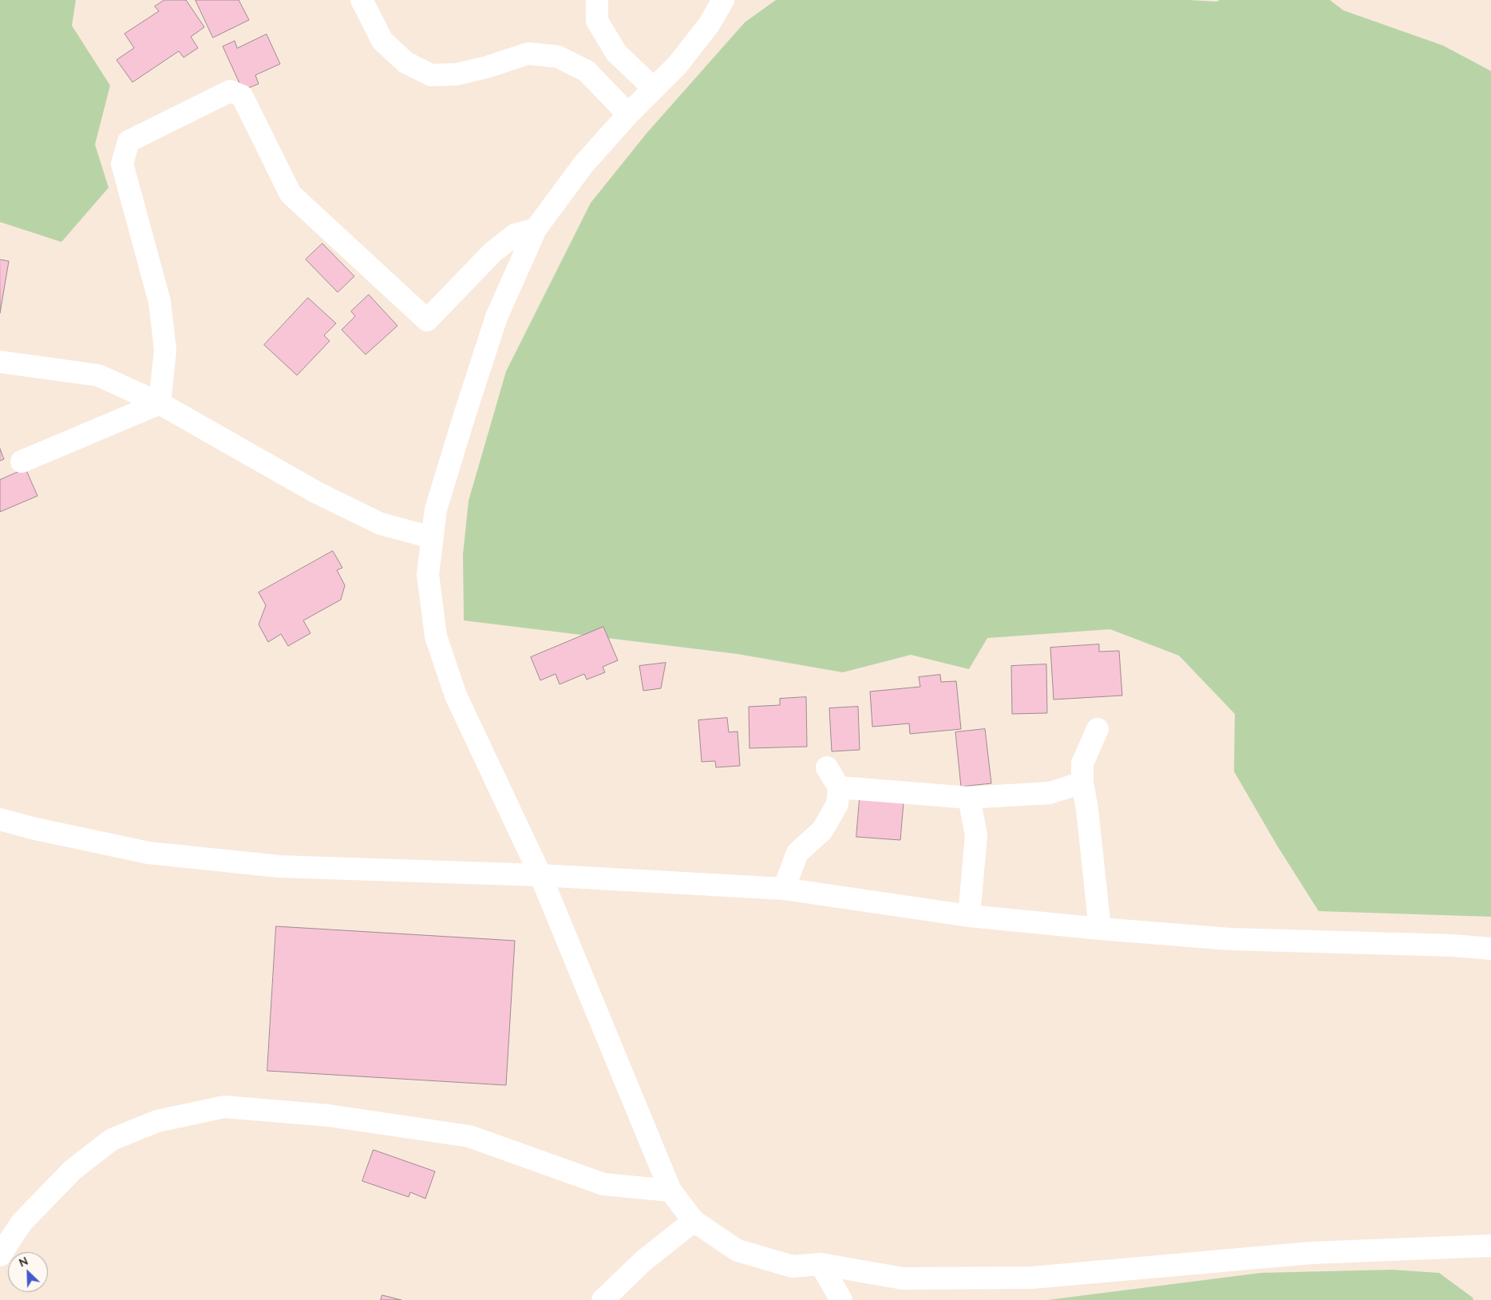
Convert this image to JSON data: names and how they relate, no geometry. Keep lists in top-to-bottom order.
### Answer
{
  "north": "top left"
}
